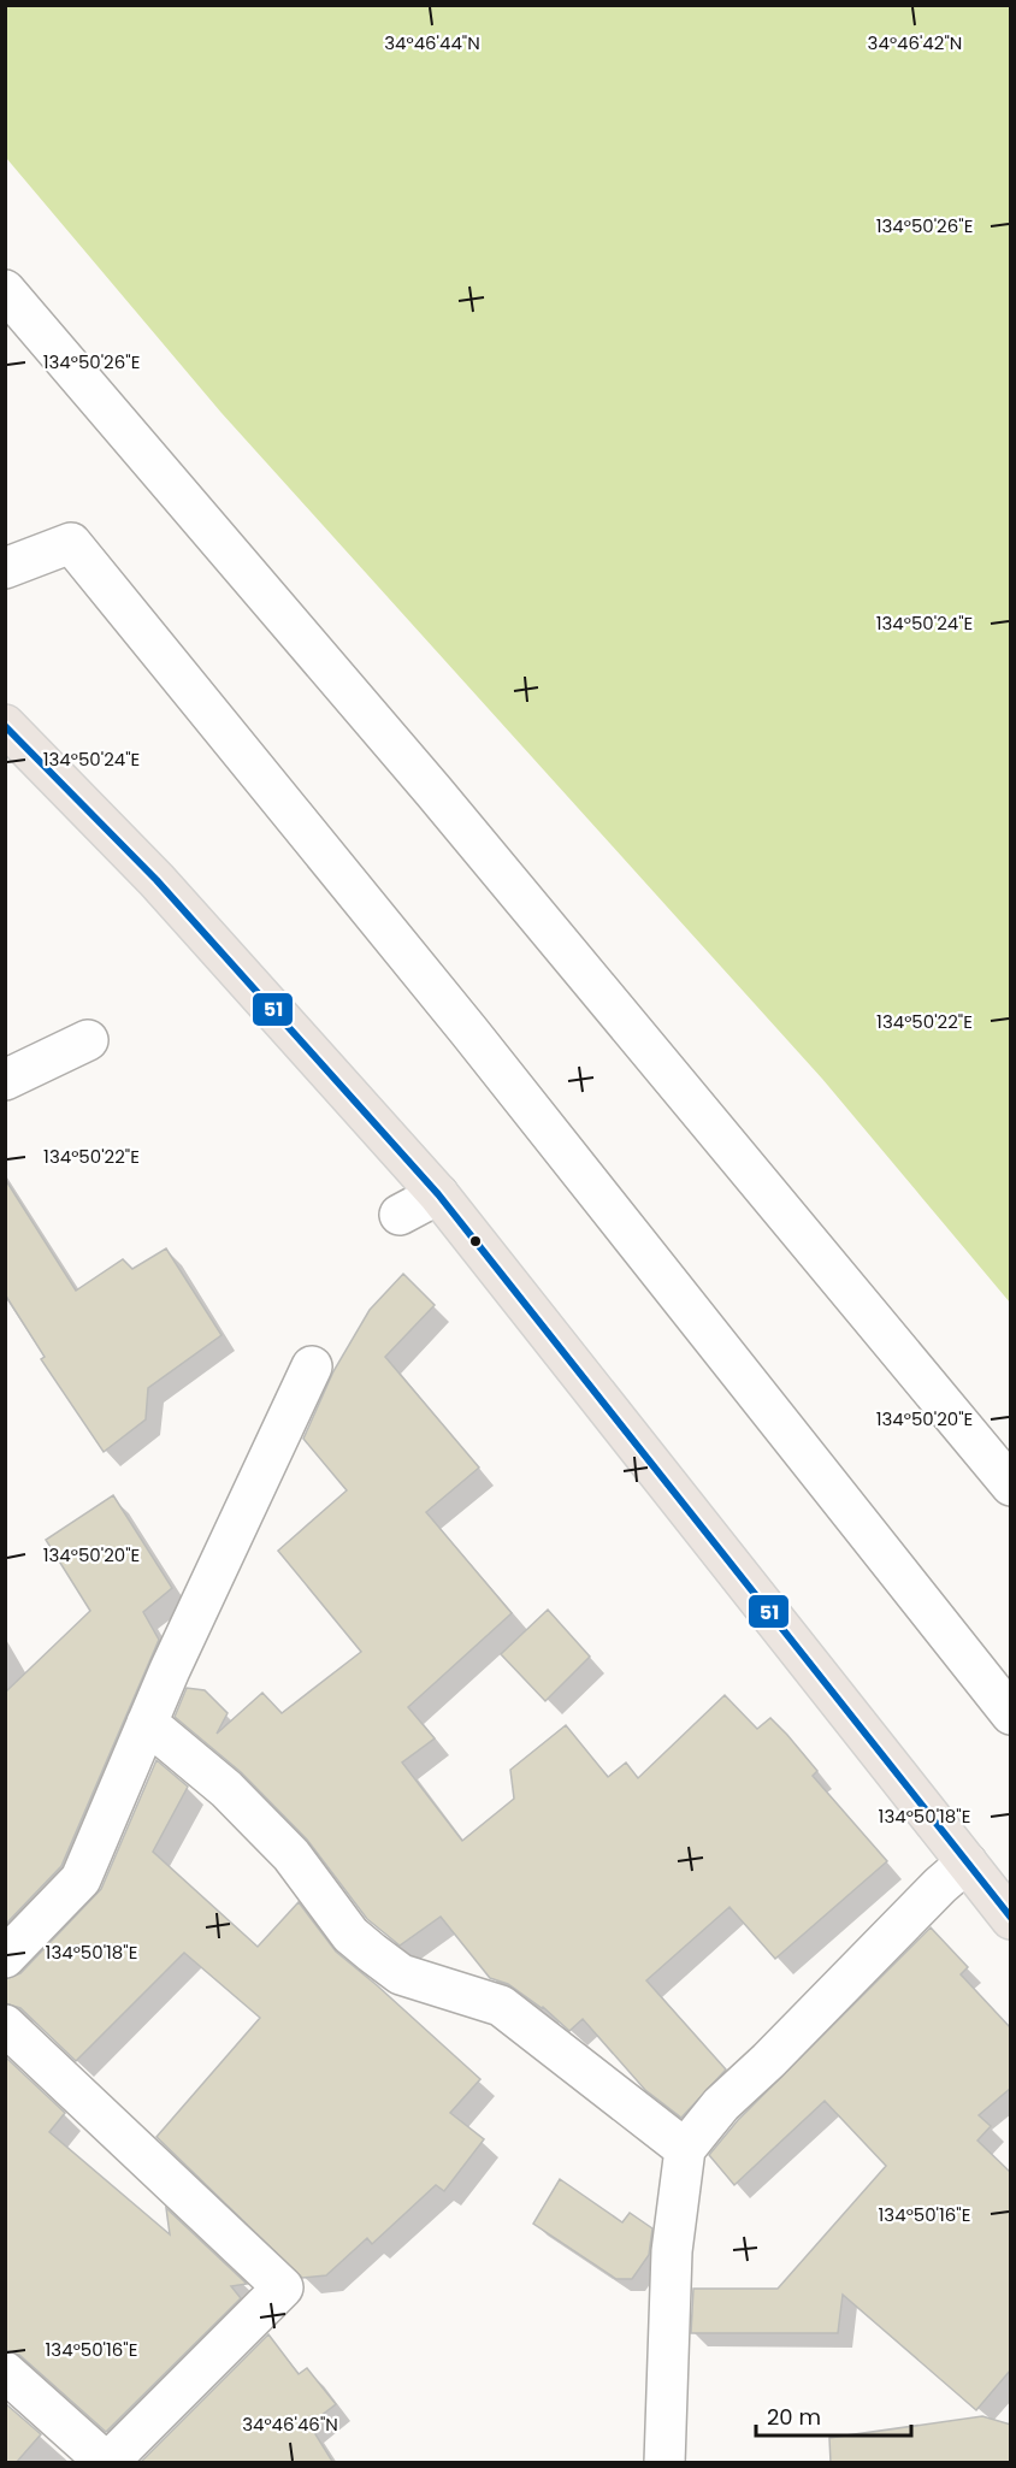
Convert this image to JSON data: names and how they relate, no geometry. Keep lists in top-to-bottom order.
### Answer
{
  "lines": ["transit line 51"],
  "scale_bar": "20 m",
  "coordinates": [
    "34°46'44\"N",
    "34°46'42\"N",
    "134°50'26\"E",
    "134°50'24\"E",
    "134°50'22\"E",
    "134°50'20\"E",
    "134°50'18\"E",
    "134°50'16\"E",
    "34°46'46\"N"
  ]
}
